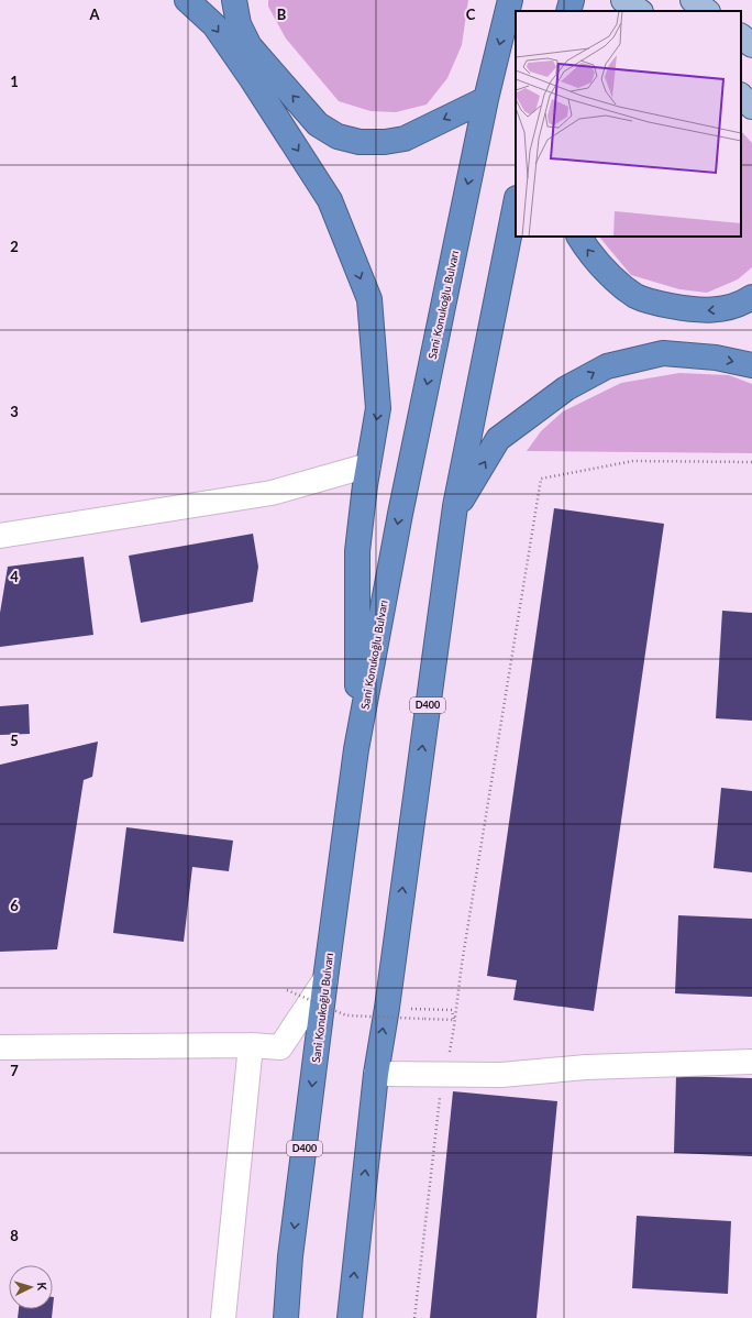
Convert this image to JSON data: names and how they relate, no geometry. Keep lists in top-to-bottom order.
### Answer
{
  "streets": {
    "highway": ["Sani Konukoğlu Bulvarı", "D400"]
  },
  "north": "right",
  "grid": {
    "columns": ["A", "B", "C"],
    "rows": [
      "1",
      "2",
      "3",
      "4",
      "5",
      "6",
      "7",
      "8"
    ]
  }
}
